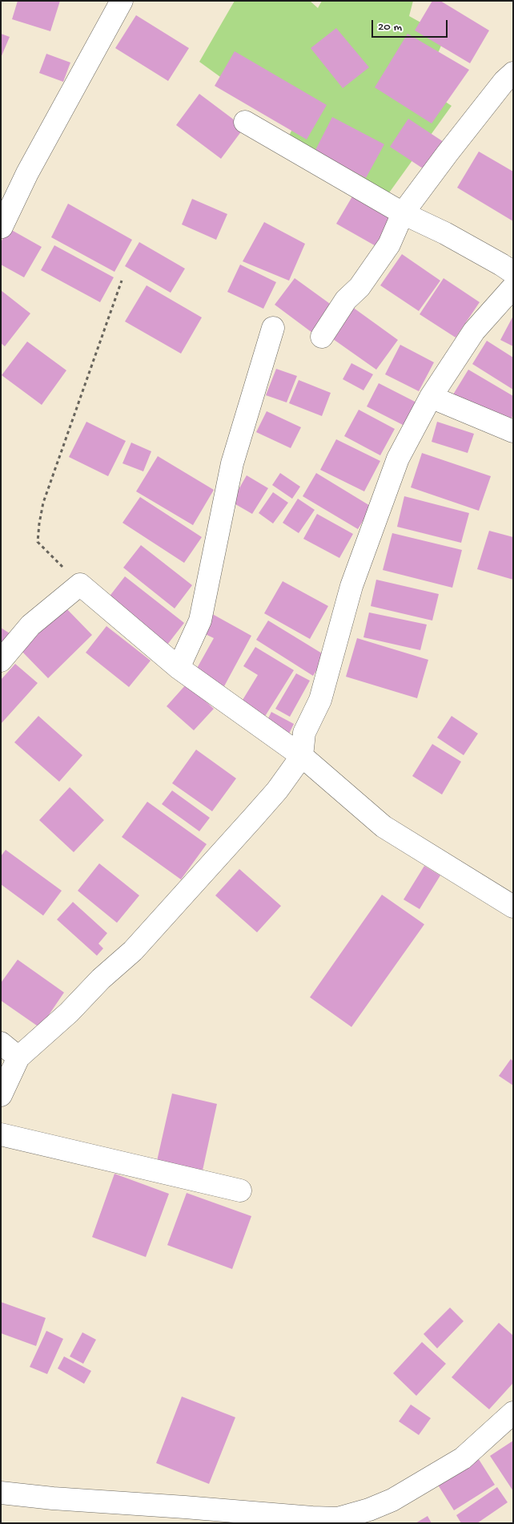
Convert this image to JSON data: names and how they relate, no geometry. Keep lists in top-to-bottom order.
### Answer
{
  "scale_bar": "20 m"
}
